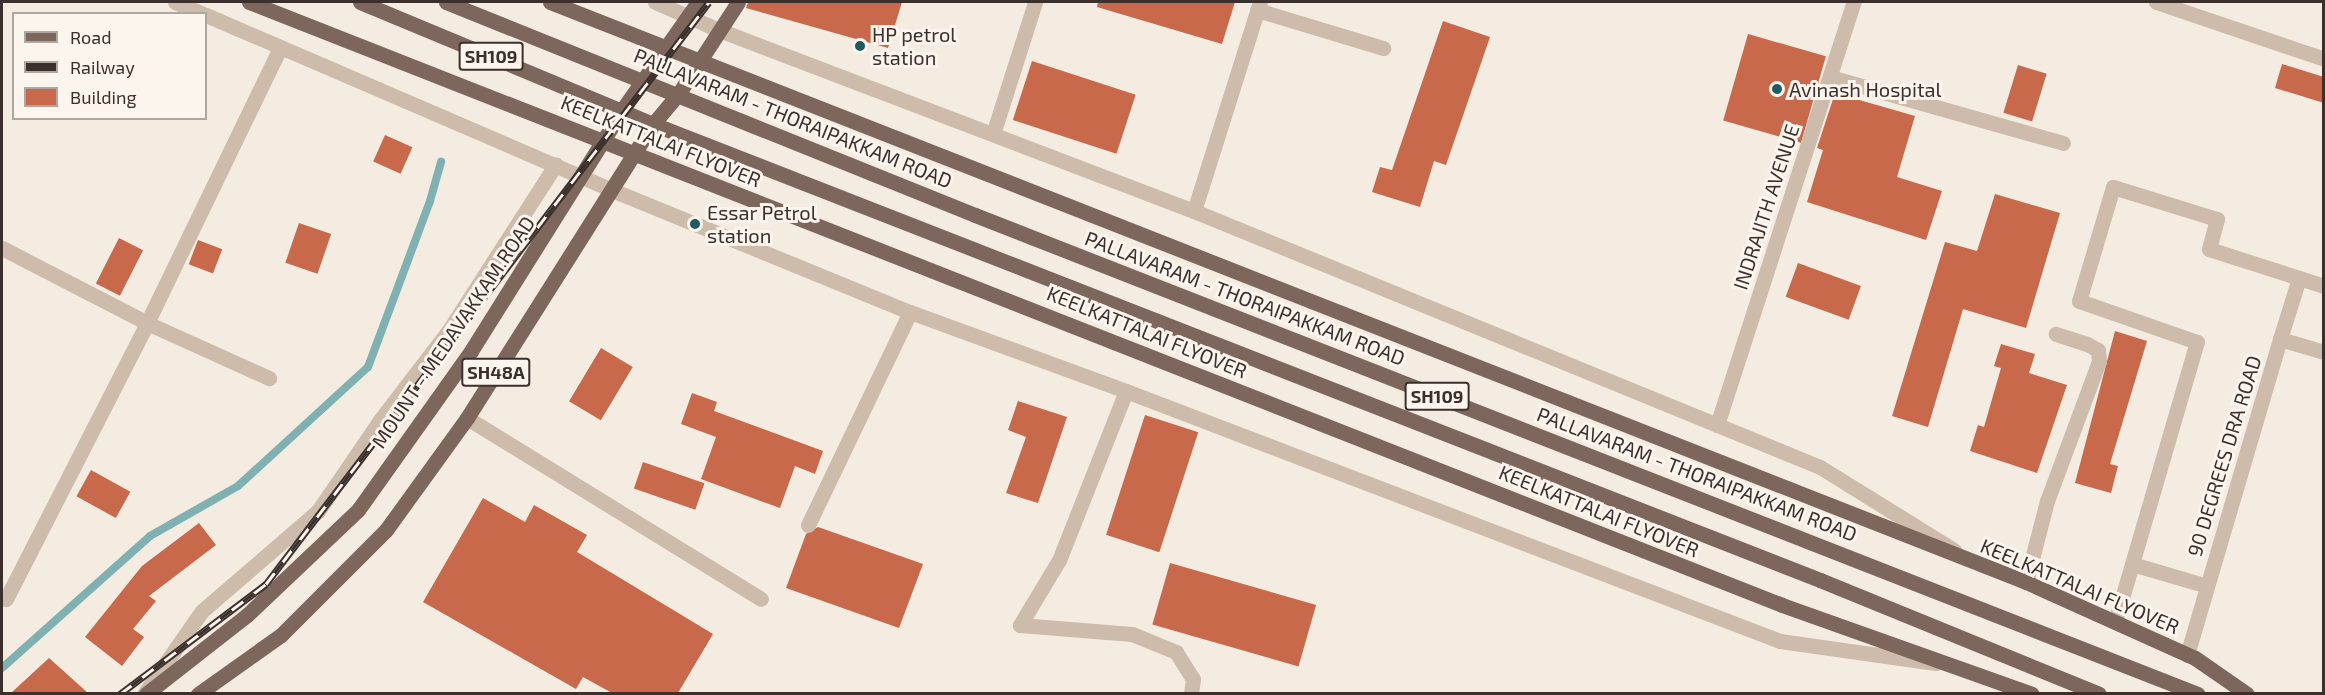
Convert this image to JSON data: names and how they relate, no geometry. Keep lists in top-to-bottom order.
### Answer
{
  "streets": {
    "main road": [
      "SH109",
      "PALLAVARAM - THORAIPAKKAM ROAD",
      "KEELKATTALAI FLYOVER",
      "MOUNT - MEDAVAKKAM ROAD",
      "SH48A"
    ],
    "street": ["INDRAJITH AVENUE", "90 DEGREES DRA ROAD"]
  },
  "crossings": [
    ["SH109", "MOUNT - MEDAVAKKAM ROAD"],
    ["SH109", "SH48A"],
    ["PALLAVARAM - THORAIPAKKAM ROAD", "MOUNT - MEDAVAKKAM ROAD"],
    ["PALLAVARAM - THORAIPAKKAM ROAD", "SH48A"],
    ["KEELKATTALAI FLYOVER", "90 DEGREES DRA ROAD"]
  ],
  "places": ["HP petrol station", "Avinash Hospital", "Essar Petrol station"],
  "legend": ["Road", "Railway", "Building"]
}
